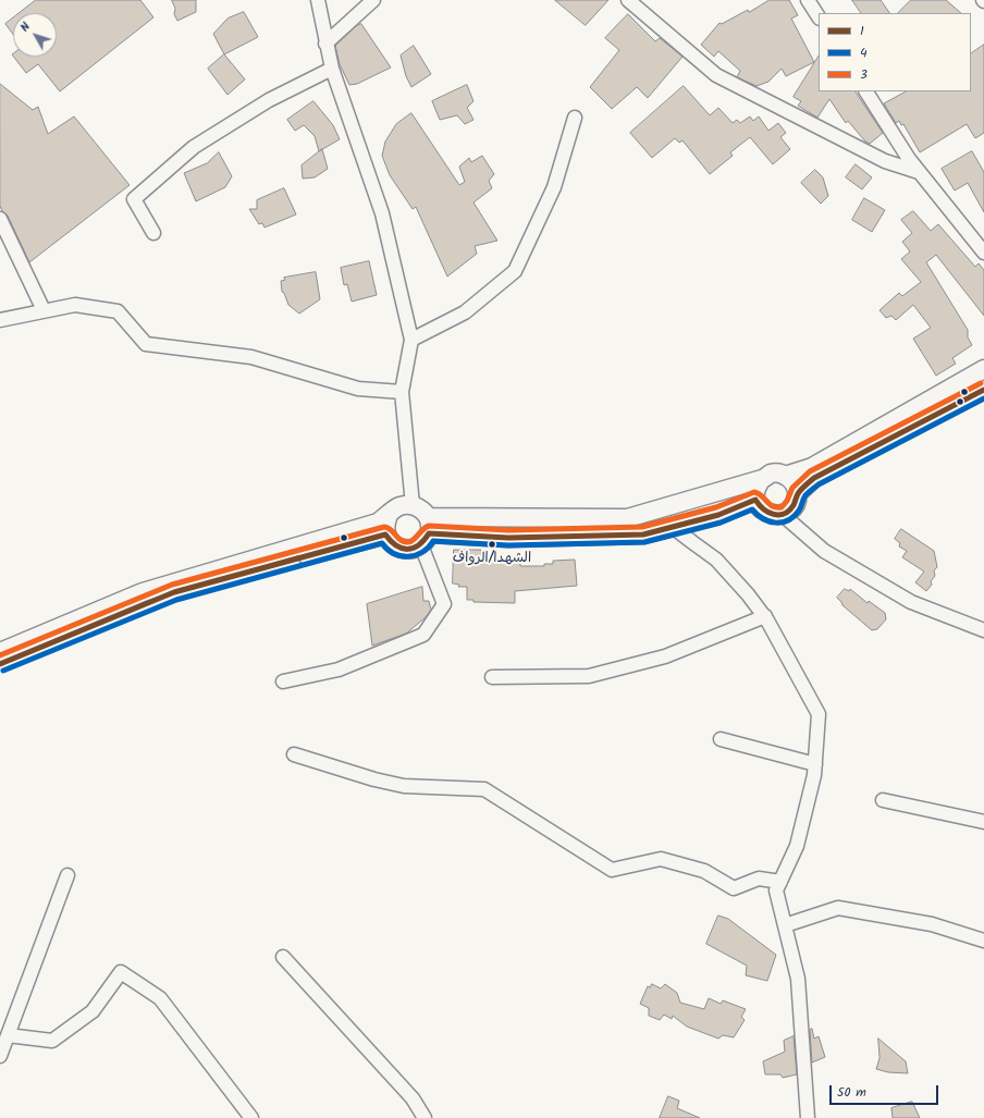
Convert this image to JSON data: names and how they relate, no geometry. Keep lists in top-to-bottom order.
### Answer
{
  "places": ["الشهدا/الرواف"],
  "lines": ["transit line 3", "transit line 1", "transit line 4"],
  "legend": ["1", "4", "3"],
  "scale_bar": "50 m",
  "north": "top left"
}
